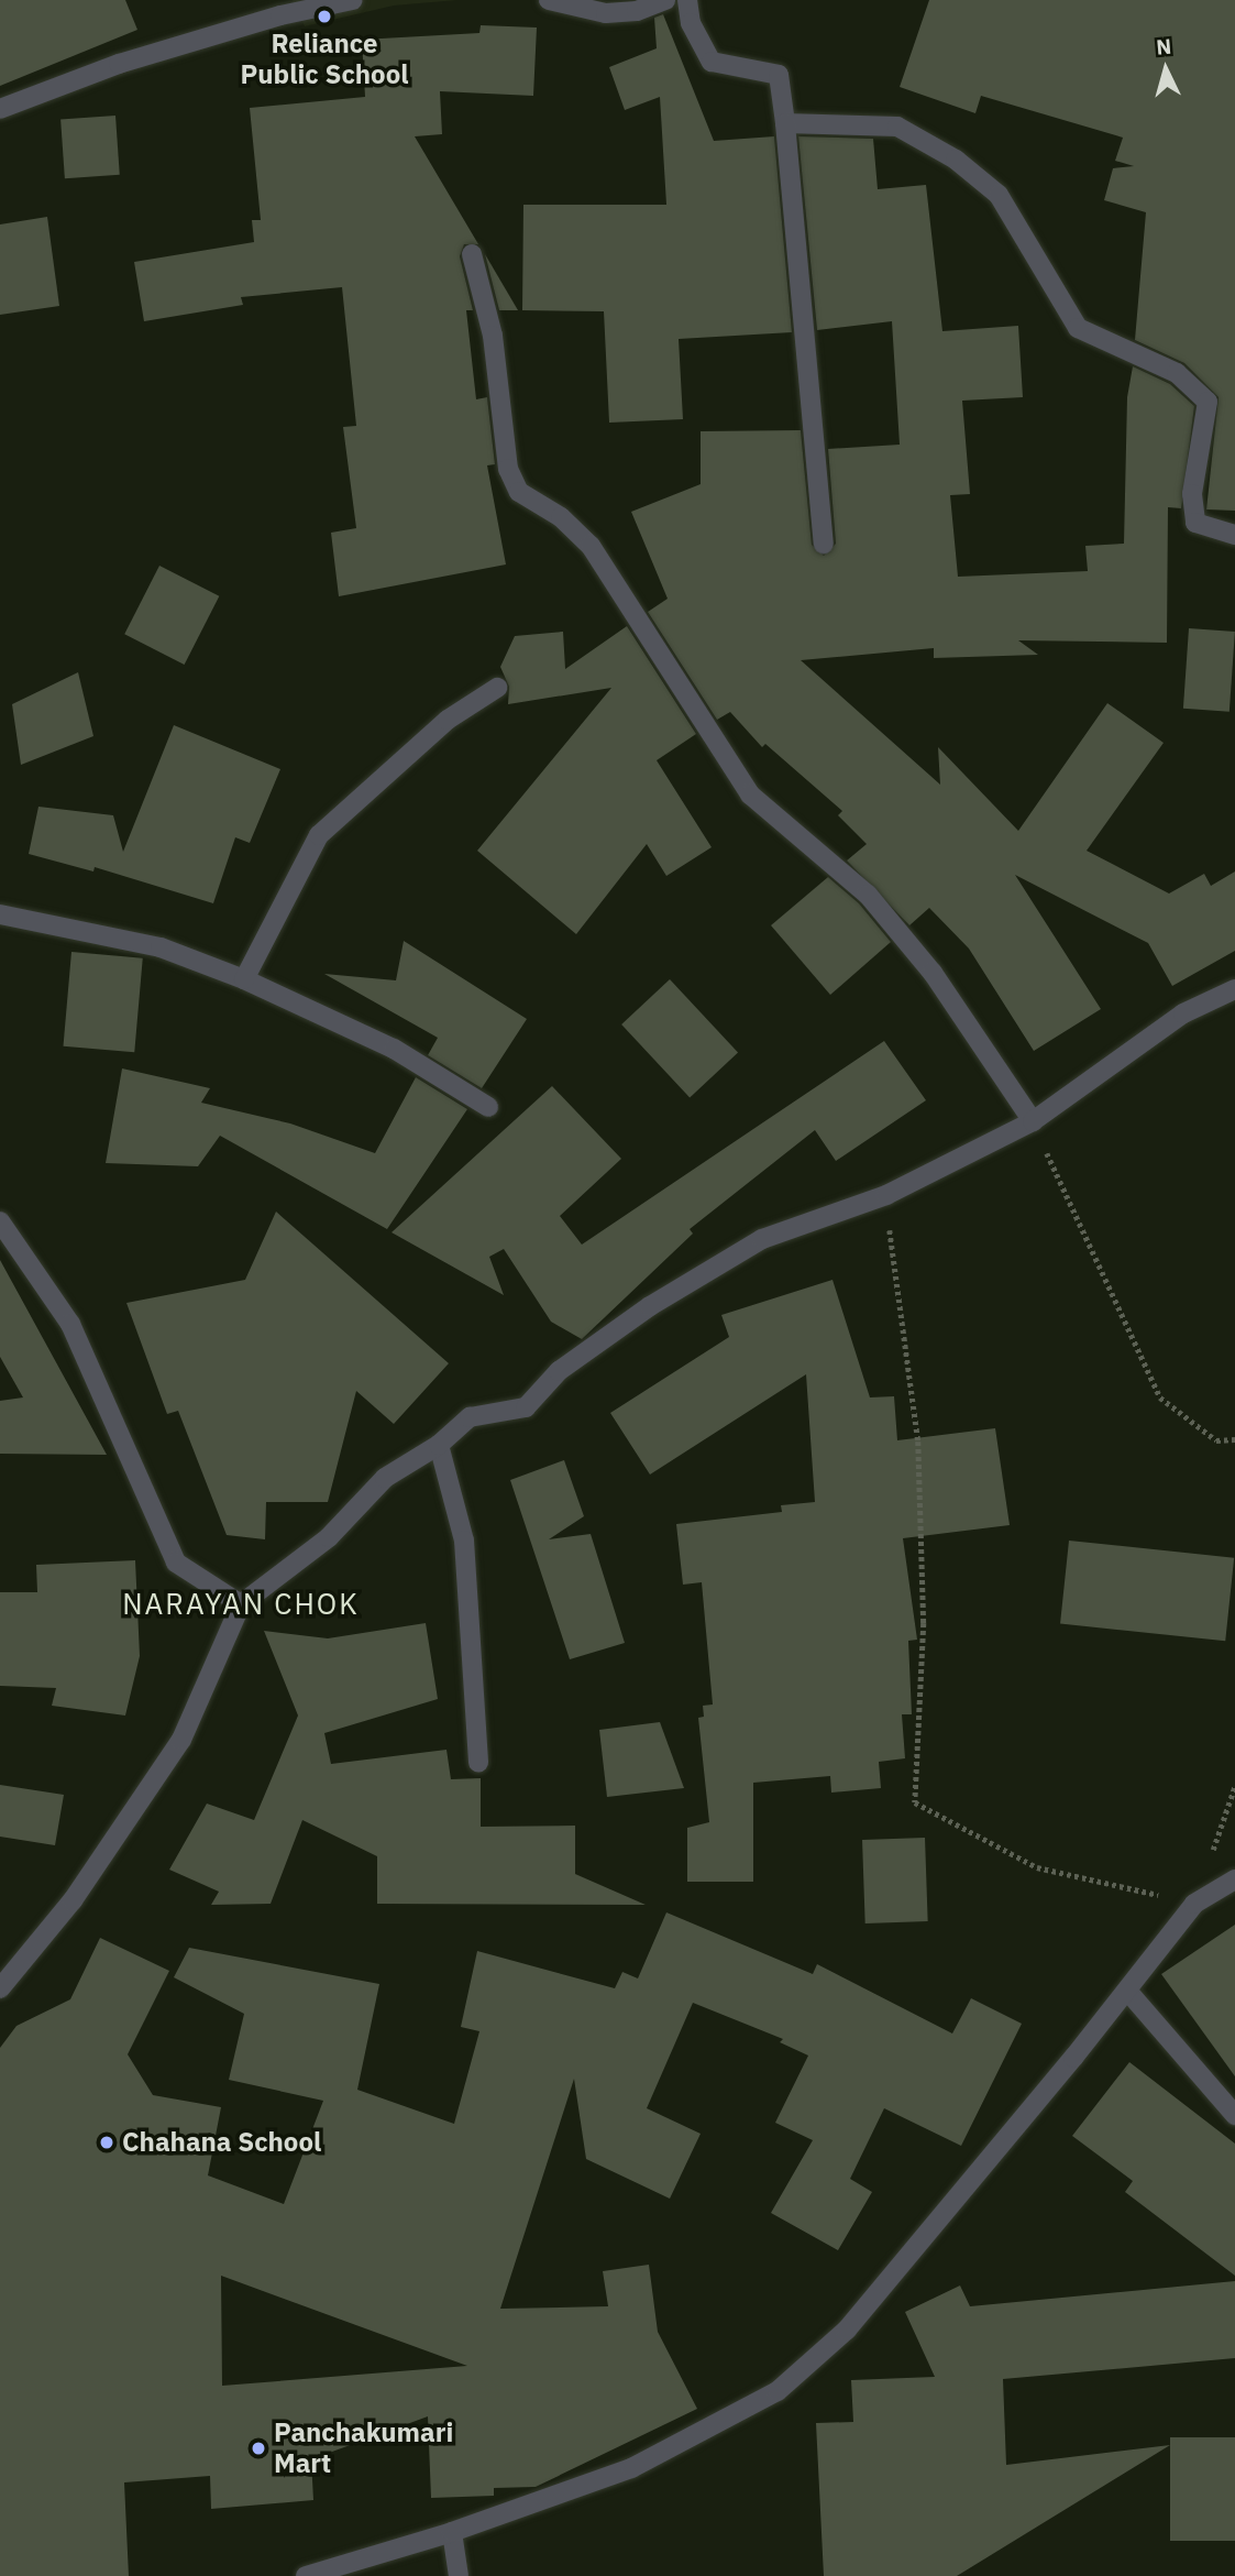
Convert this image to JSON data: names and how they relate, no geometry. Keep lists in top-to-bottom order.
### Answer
{
  "districts": ["NARAYAN CHOK"],
  "places": ["Reliance Public School", "Chahana School", "Panchakumari Mart"],
  "north": "top"
}
